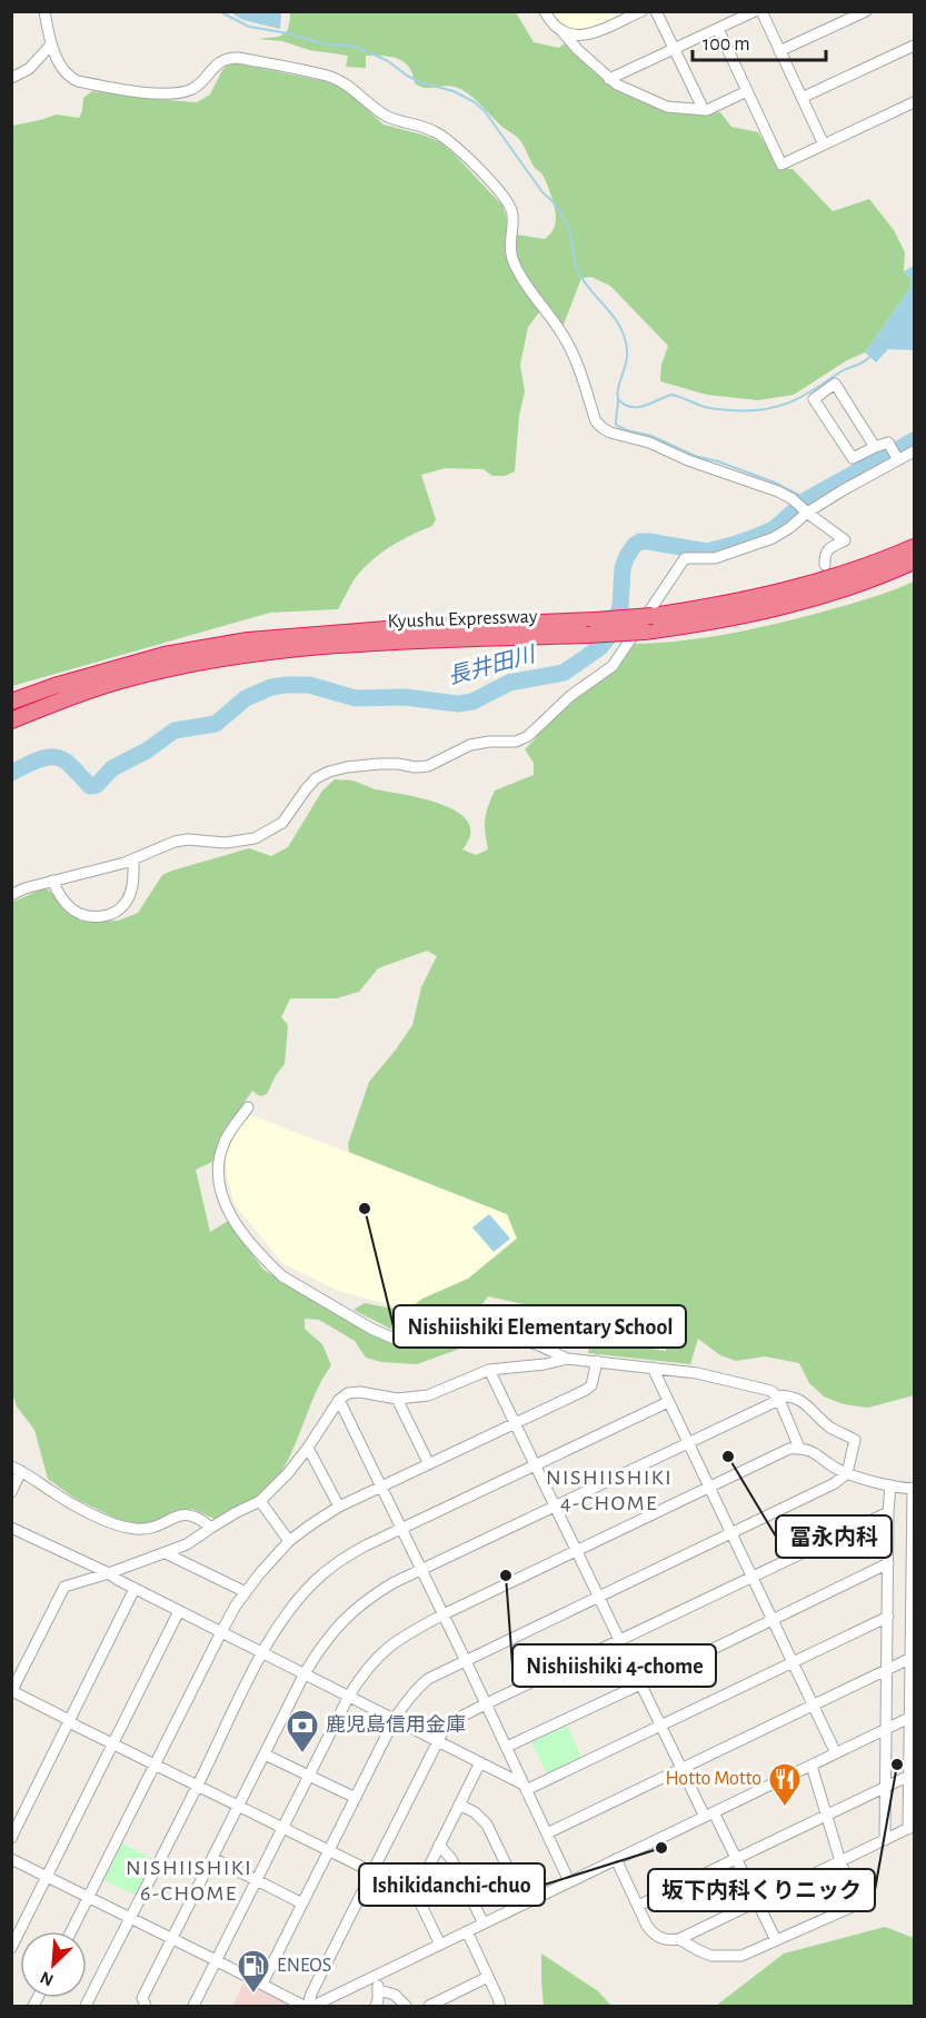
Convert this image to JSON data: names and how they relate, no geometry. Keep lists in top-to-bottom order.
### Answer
{
  "streets": {
    "highway": ["Kyushu Expressway"]
  },
  "districts": ["NISHIISHIKI 4-CHOME", "NISHIISHIKI 6-CHOME"],
  "water": ["長井田川"],
  "places": {
    "other": [
      "Nishiishiki Elementary School",
      "冨永内科",
      "Nishiishiki 4-chome",
      "坂下内科くりニック",
      "Ishikidanchi-chuo"
    ],
    "bank": ["鹿児島信用金庫"],
    "restaurant": ["Hotto Motto"],
    "fuel station": ["ENEOS"]
  },
  "scale_bar": "100 m",
  "north": "bottom left"
}
